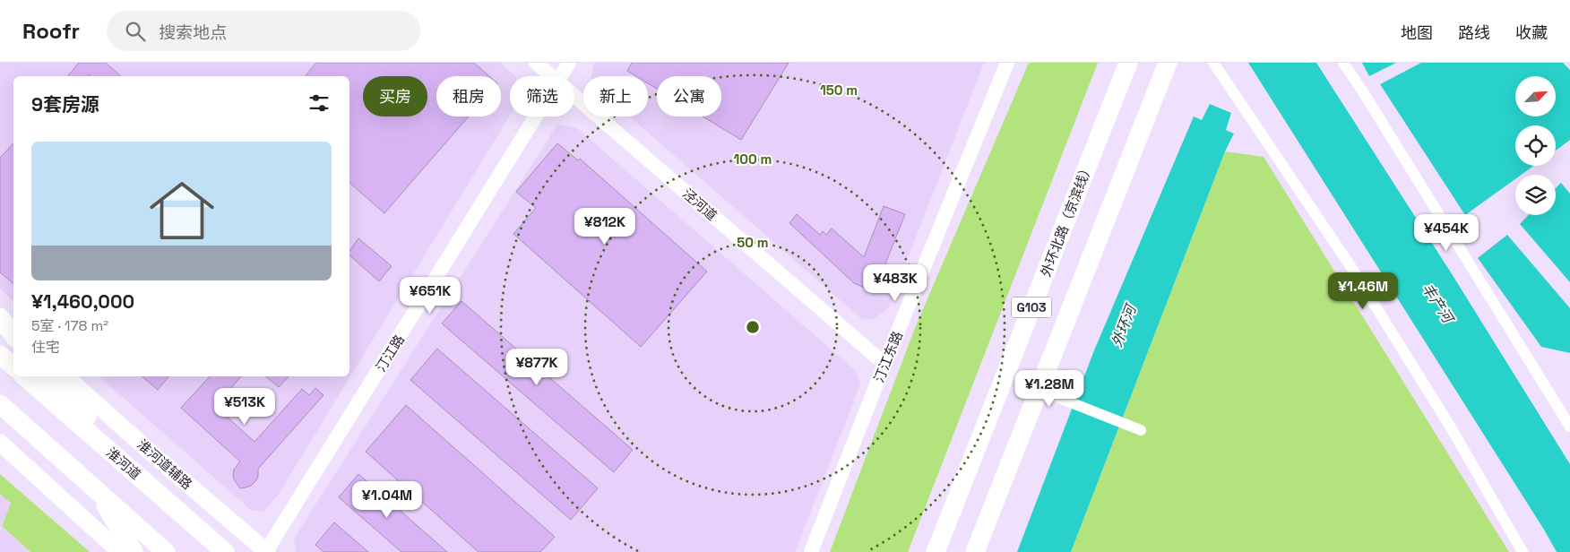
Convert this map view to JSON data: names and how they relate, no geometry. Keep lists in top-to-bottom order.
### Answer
{
  "streets": {
    "highway": ["外环北路（京滨线）", "G103", "淮河道"],
    "main road": ["淮河道辅路"],
    "street": ["泾河道", "汀江路", "汀江东路"]
  },
  "crossings": [
    ["泾河道", "汀江东路"],
    ["汀江路", "淮河道辅路"]
  ],
  "water": ["丰产河", "外环河"],
  "north": "top right",
  "page": {
    "header": "Roofr",
    "search": "搜索地点",
    "nav": ["地图", "路线", "收藏"],
    "chip": [
      "买房",
      "租房",
      "筛选",
      "新上",
      "公寓"
    ],
    "heading": "9套房源",
    "list": [
      {
        "name": "¥1,460,000",
        "note": "5室 · 178 m² · 住宅"
      }
    ],
    "price": [
      "¥812K",
      "¥454K",
      "¥483K",
      "¥1.46M",
      "¥651K",
      "¥877K",
      "¥1.28M",
      "¥513K",
      "¥1.04M"
    ]
  },
  "rings": ["150 m", "100 m", "50 m"]
}
